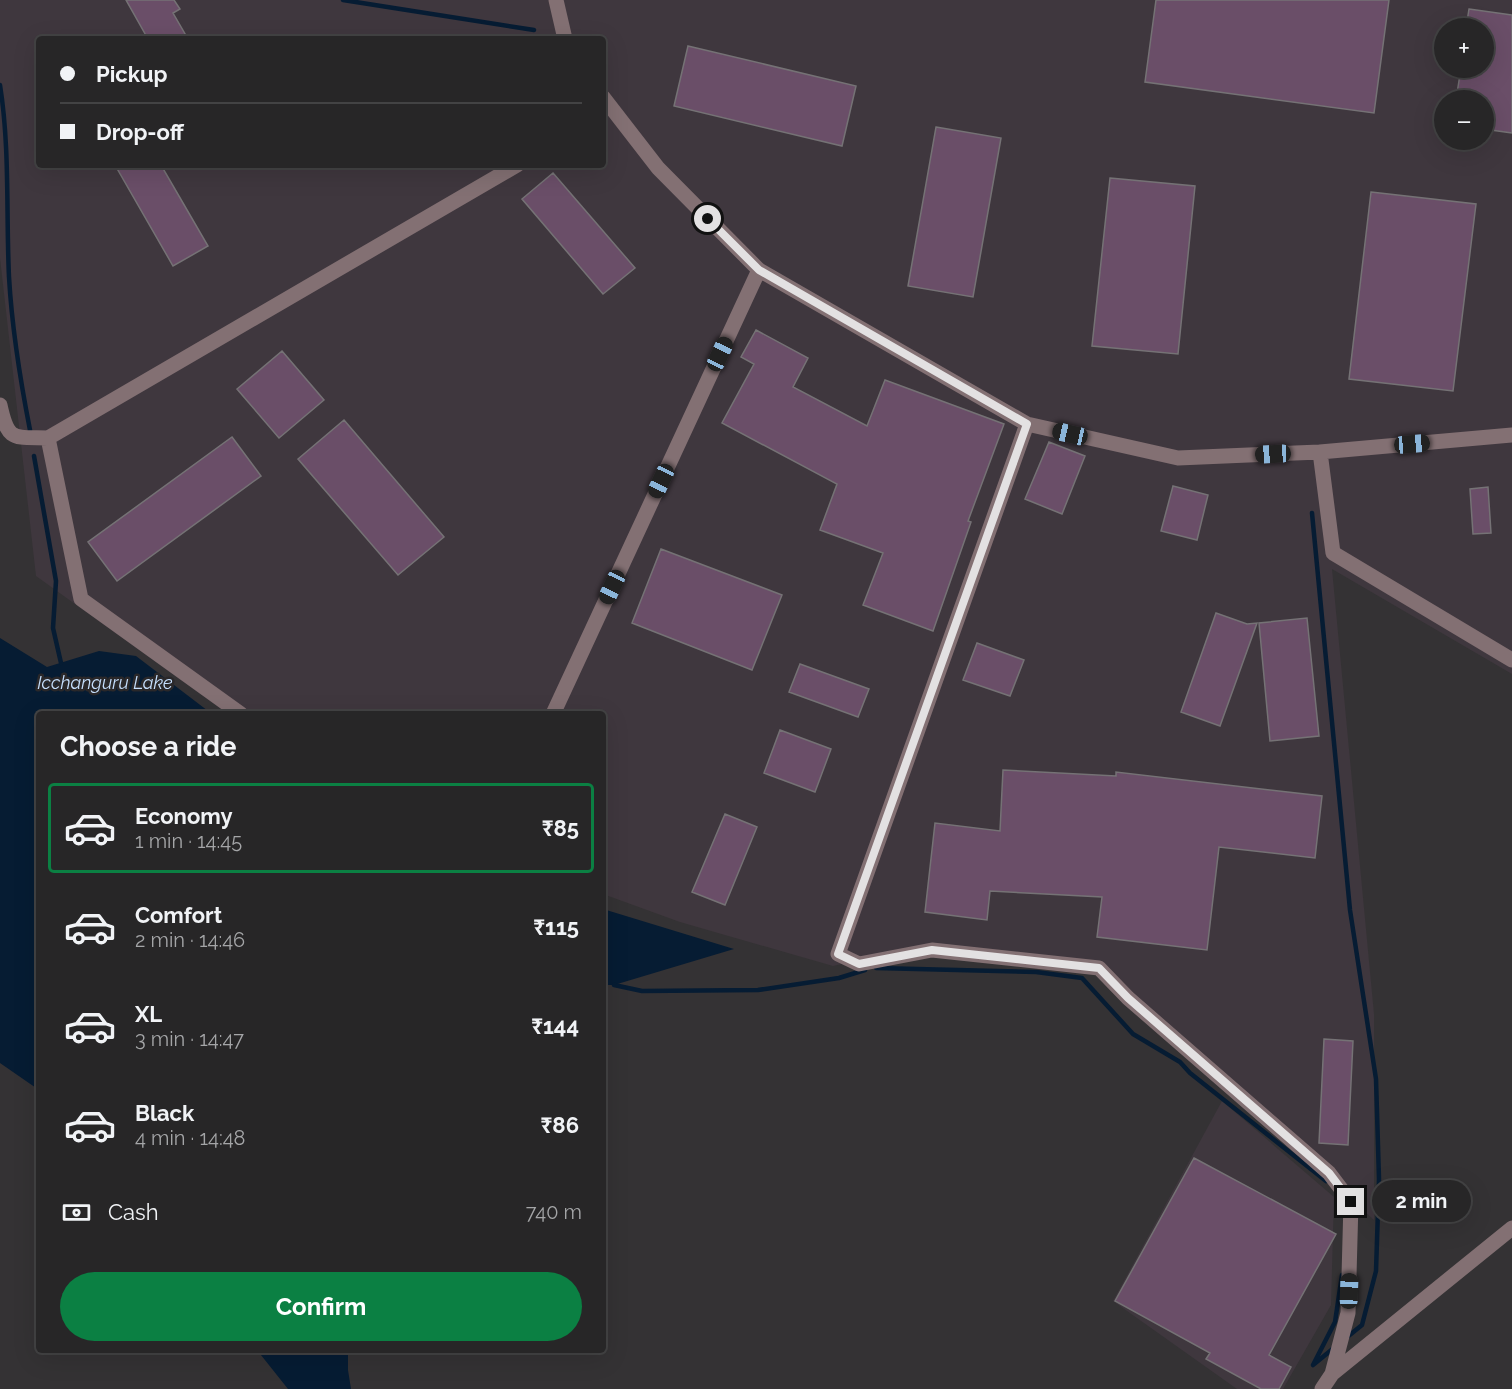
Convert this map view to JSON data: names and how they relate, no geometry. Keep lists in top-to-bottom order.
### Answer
{
  "water": ["Icchanguru Lake"],
  "page": {
    "map_buttons": ["+", "−"],
    "banner": ["Pickup", "Drop-off"],
    "heading": "Choose a ride",
    "list": [
      {
        "name": "Economy",
        "note": "1 min · 14:45",
        "value": "₹85"
      },
      {
        "name": "Comfort",
        "note": "2 min · 14:46",
        "value": "₹115"
      },
      {
        "name": "XL",
        "note": "3 min · 14:47",
        "value": "₹144"
      },
      {
        "name": "Black",
        "note": "4 min · 14:48",
        "value": "₹86"
      }
    ],
    "pay": ["Cash", "740 m"],
    "bubble": "2 min",
    "buttons": "Confirm"
  }
}
